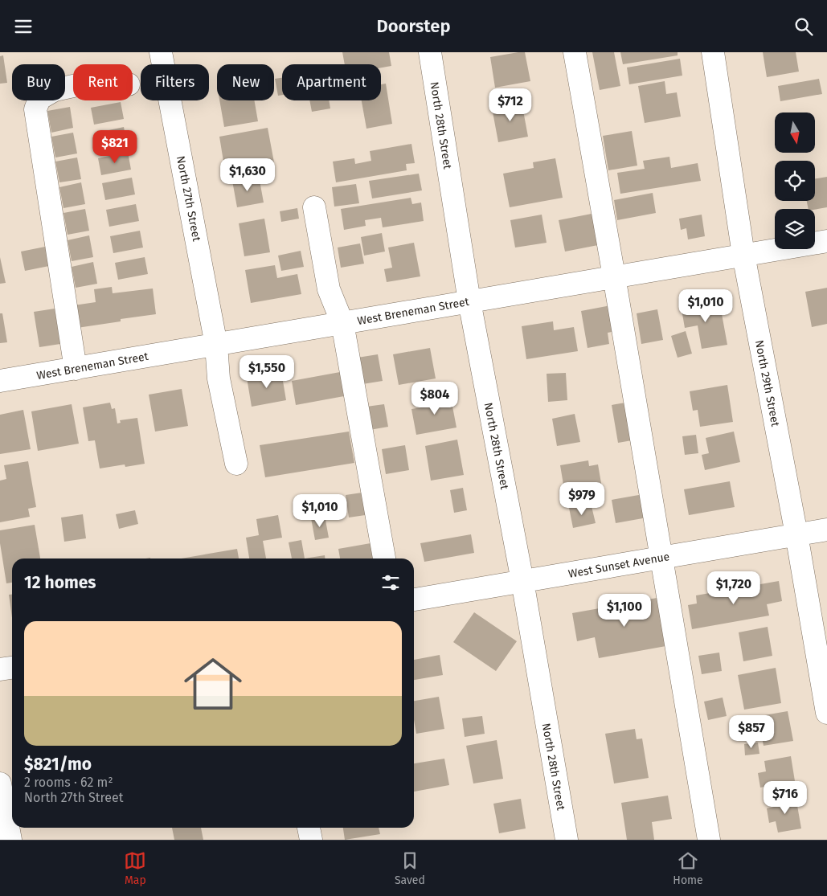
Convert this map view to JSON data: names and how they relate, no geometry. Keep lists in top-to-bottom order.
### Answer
{
  "streets": {
    "street": [
      "North 28th Street",
      "North 27th Street",
      "West Breneman Street",
      "North 29th Street",
      "West Sunset Avenue"
    ]
  },
  "crossings": [
    ["North 28th Street", "West Breneman Street"],
    ["North 28th Street", "West Sunset Avenue"],
    ["North 27th Street", "West Breneman Street"],
    ["West Breneman Street", "North 29th Street"],
    ["North 29th Street", "West Sunset Avenue"]
  ],
  "north": "bottom",
  "page": {
    "header": "Doorstep",
    "chip": [
      "Buy",
      "Rent",
      "Filters",
      "New",
      "Apartment"
    ],
    "price": [
      "$712",
      "$821",
      "$1,630",
      "$1,010",
      "$1,550",
      "$804",
      "$979",
      "$1,010",
      "$1,720",
      "$1,100",
      "$857",
      "$716"
    ],
    "heading": "12 homes",
    "list": [
      {
        "name": "$821/mo",
        "note": "2 rooms · 62 m² · North 27th Street"
      }
    ],
    "tabs": ["Map", "Saved", "Home"]
  }
}
